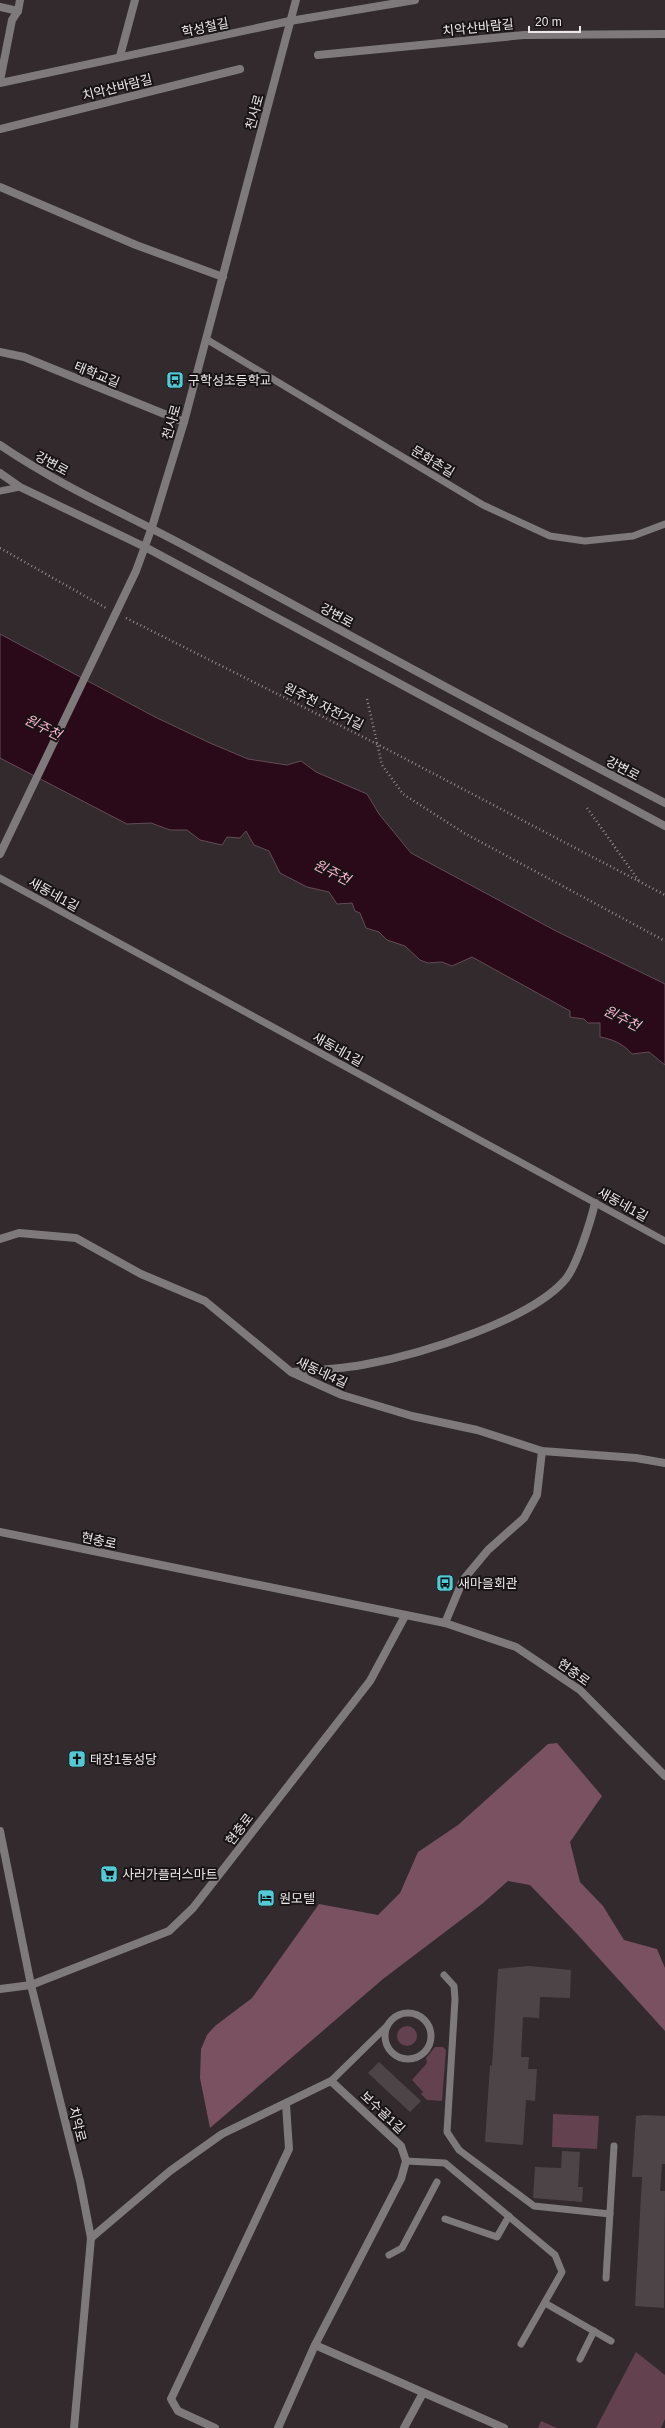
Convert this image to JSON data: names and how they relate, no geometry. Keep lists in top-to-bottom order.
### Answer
{
  "streets": {
    "street": [
      "학성철길",
      "치악산바람길",
      "천사로",
      "태학교길",
      "강변로",
      "새동네4길",
      "현충로",
      "보수골1길",
      "치악로"
    ],
    "lane": ["문화촌길", "새동네1길"],
    "path": ["원주천 자전거길"]
  },
  "crossings": [
    ["학성철길", "천사로"],
    ["천사로", "태학교길"],
    ["천사로", "문화촌길"],
    ["천사로", "강변로"],
    ["현충로", "치악로"]
  ],
  "water": ["원주천"],
  "places": {
    "bus stop": ["구학성초등학교", "새마을회관"],
    "church": ["태장1동성당"],
    "supermarket": ["사러가플러스마트"],
    "hotel": ["원모텔"]
  },
  "scale_bar": "20 m"
}
